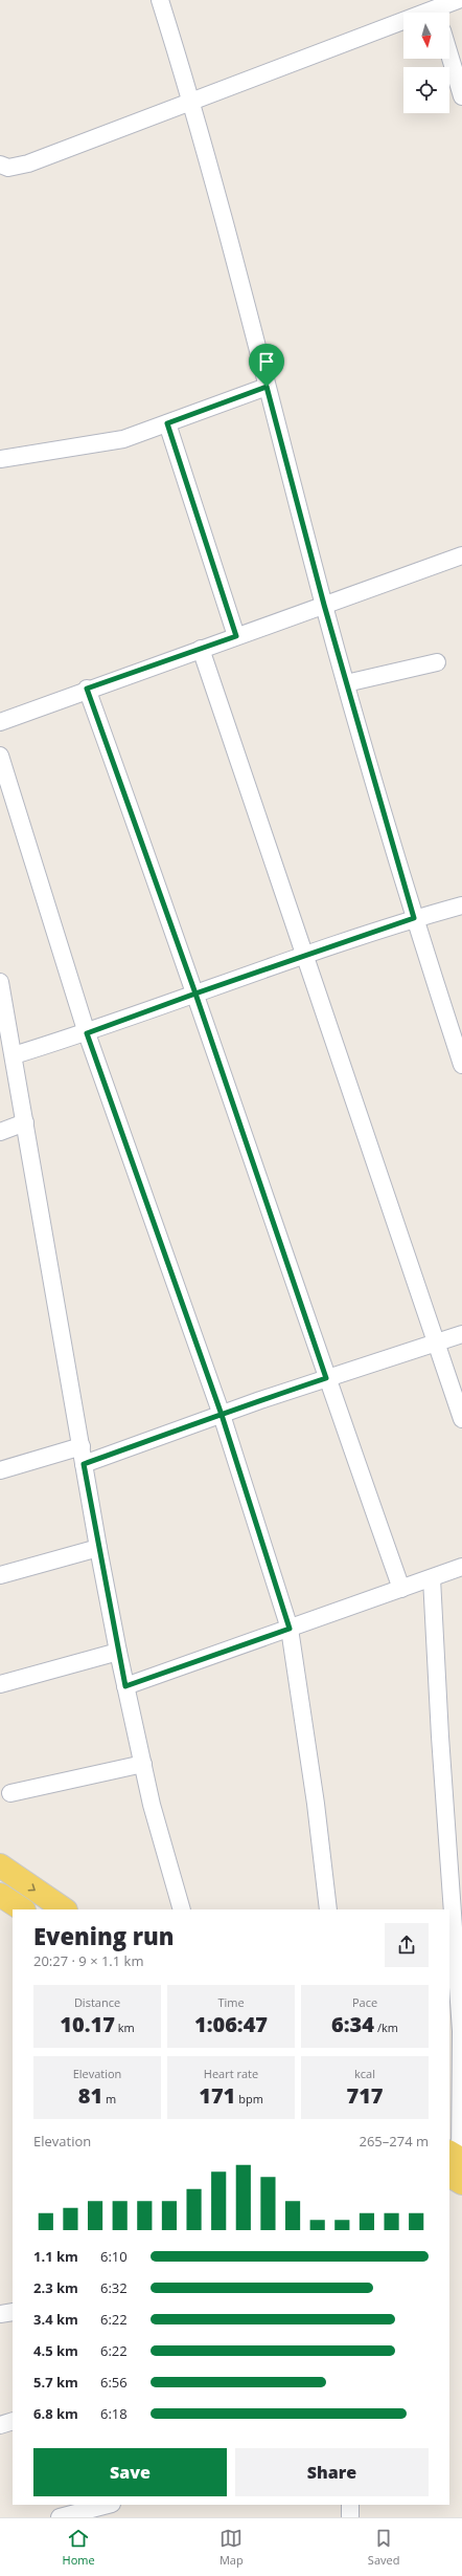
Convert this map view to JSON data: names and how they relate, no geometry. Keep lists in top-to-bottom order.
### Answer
{
  "north": "bottom",
  "page": {
    "heading": ["Evening run", "20:27 · 9 × 1.1 km"],
    "stats": [
      ["Distance", "10.17 km"],
      ["Time", "1:06:47"],
      ["Pace", "6:34 /km"],
      ["Elevation", "81 m"],
      ["Heart rate", "171 bpm"],
      ["kcal", "717"]
    ],
    "chart": ["Elevation", "265–274 m"],
    "list": [
      {
        "name": "1.1 km",
        "note": "6:10"
      },
      {
        "name": "2.3 km",
        "note": "6:32"
      },
      {
        "name": "3.4 km",
        "note": "6:22"
      },
      {
        "name": "4.5 km",
        "note": "6:22"
      },
      {
        "name": "5.7 km",
        "note": "6:56"
      },
      {
        "name": "6.8 km",
        "note": "6:18"
      }
    ],
    "buttons": ["Save", "Share"],
    "tabs": ["Home", "Map", "Saved"]
  }
}
